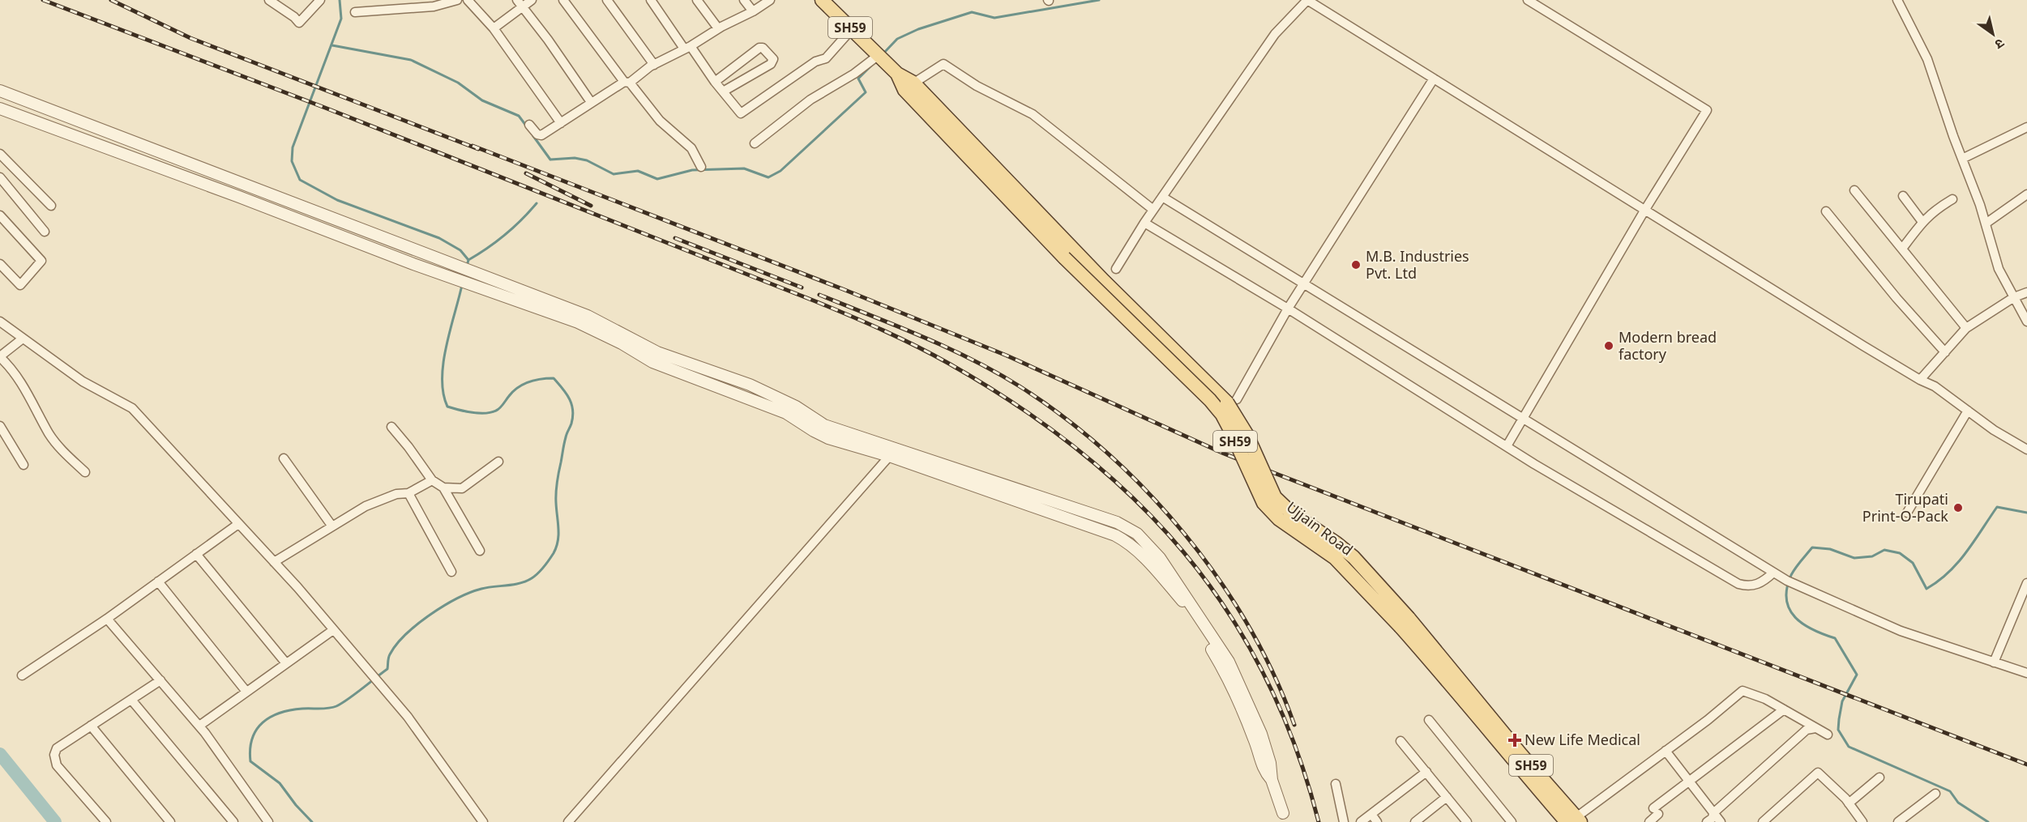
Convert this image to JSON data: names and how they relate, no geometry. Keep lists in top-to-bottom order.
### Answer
{
  "streets": {
    "main road": ["SH59", "Ujjain Road"]
  },
  "crossings": [
    ["SH59", "Ujjain Road"]
  ],
  "places": {
    "other": ["M.B. Industries Pvt. Ltd", "Modern bread factory", "Tirupati Print-O-Pack"],
    "health": ["New Life Medical"]
  },
  "north": "bottom right"
}
